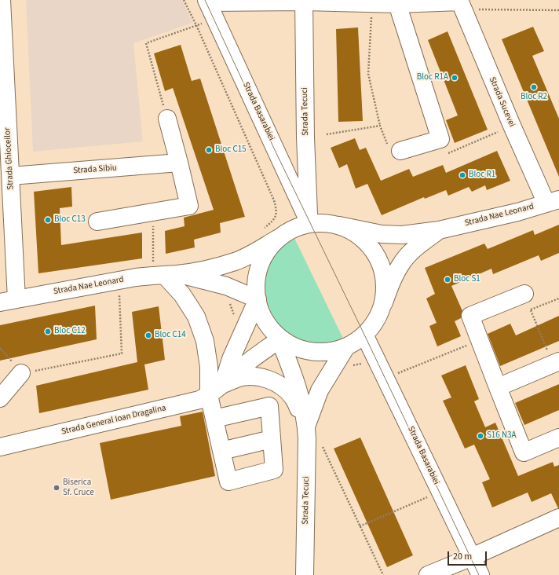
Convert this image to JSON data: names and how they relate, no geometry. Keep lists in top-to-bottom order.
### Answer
{
  "streets": {
    "street": [
      "Strada Sucevei",
      "Strada Basarabiei",
      "Strada Tecuci",
      "Strada Ghioceilor",
      "Strada Sibiu",
      "Strada Nae Leonard",
      "Strada General Ioan Dragalina"
    ]
  },
  "crossings": [
    ["Strada Sucevei", "Strada Nae Leonard"],
    ["Strada Basarabiei", "Strada Tecuci"],
    ["Strada Basarabiei", "Strada Nae Leonard"],
    ["Strada Tecuci", "Strada Nae Leonard"],
    ["Strada Ghioceilor", "Strada Sibiu"],
    ["Strada Ghioceilor", "Strada Nae Leonard"]
  ],
  "places": [
    "Bloc R1A",
    "Bloc R2",
    "Bloc C15",
    "Bloc R1",
    "Bloc C13",
    "Bloc S1",
    "Bloc C12",
    "Bloc C14",
    "S16 N3A",
    "Biserica Sf. Cruce"
  ],
  "scale_bar": "20 m"
}
